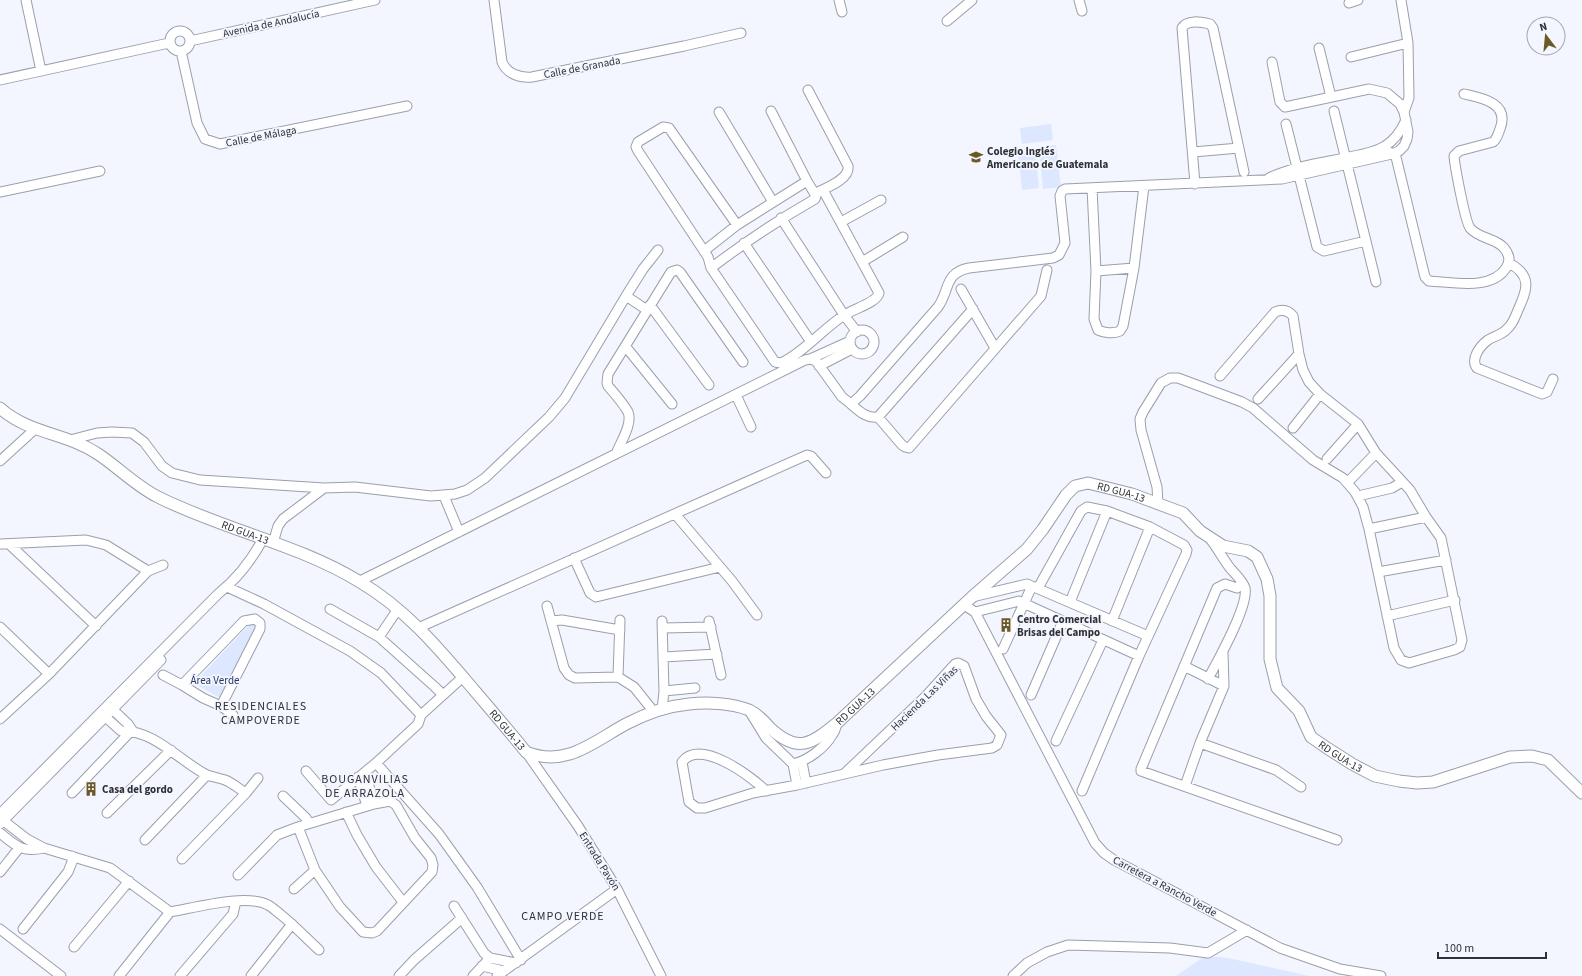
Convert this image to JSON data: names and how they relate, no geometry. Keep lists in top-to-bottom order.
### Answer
{
  "streets": {
    "main road": ["RD GUA-13"],
    "street": [
      "Avenida de Andalucía",
      "Calle de Granada",
      "Calle de Málaga",
      "Hacienda Las Viñas",
      "Entrada Pavón",
      "Carretera a Rancho Verde"
    ]
  },
  "crossings": [
    ["Avenida de Andalucía", "Calle de Málaga"],
    ["RD GUA-13", "Entrada Pavón"]
  ],
  "districts": ["RESIDENCIALES CAMPOVERDE", "BOUGANVILIAS DE ARRAZOLA", "CAMPO VERDE"],
  "parks": ["Área Verde"],
  "places": {
    "school or university": ["Colegio Inglés Americano de Guatemala"],
    "building": ["Centro Comercial Brisas del Campo", "Casa del gordo"]
  },
  "scale_bar": "100 m",
  "north": "top"
}
